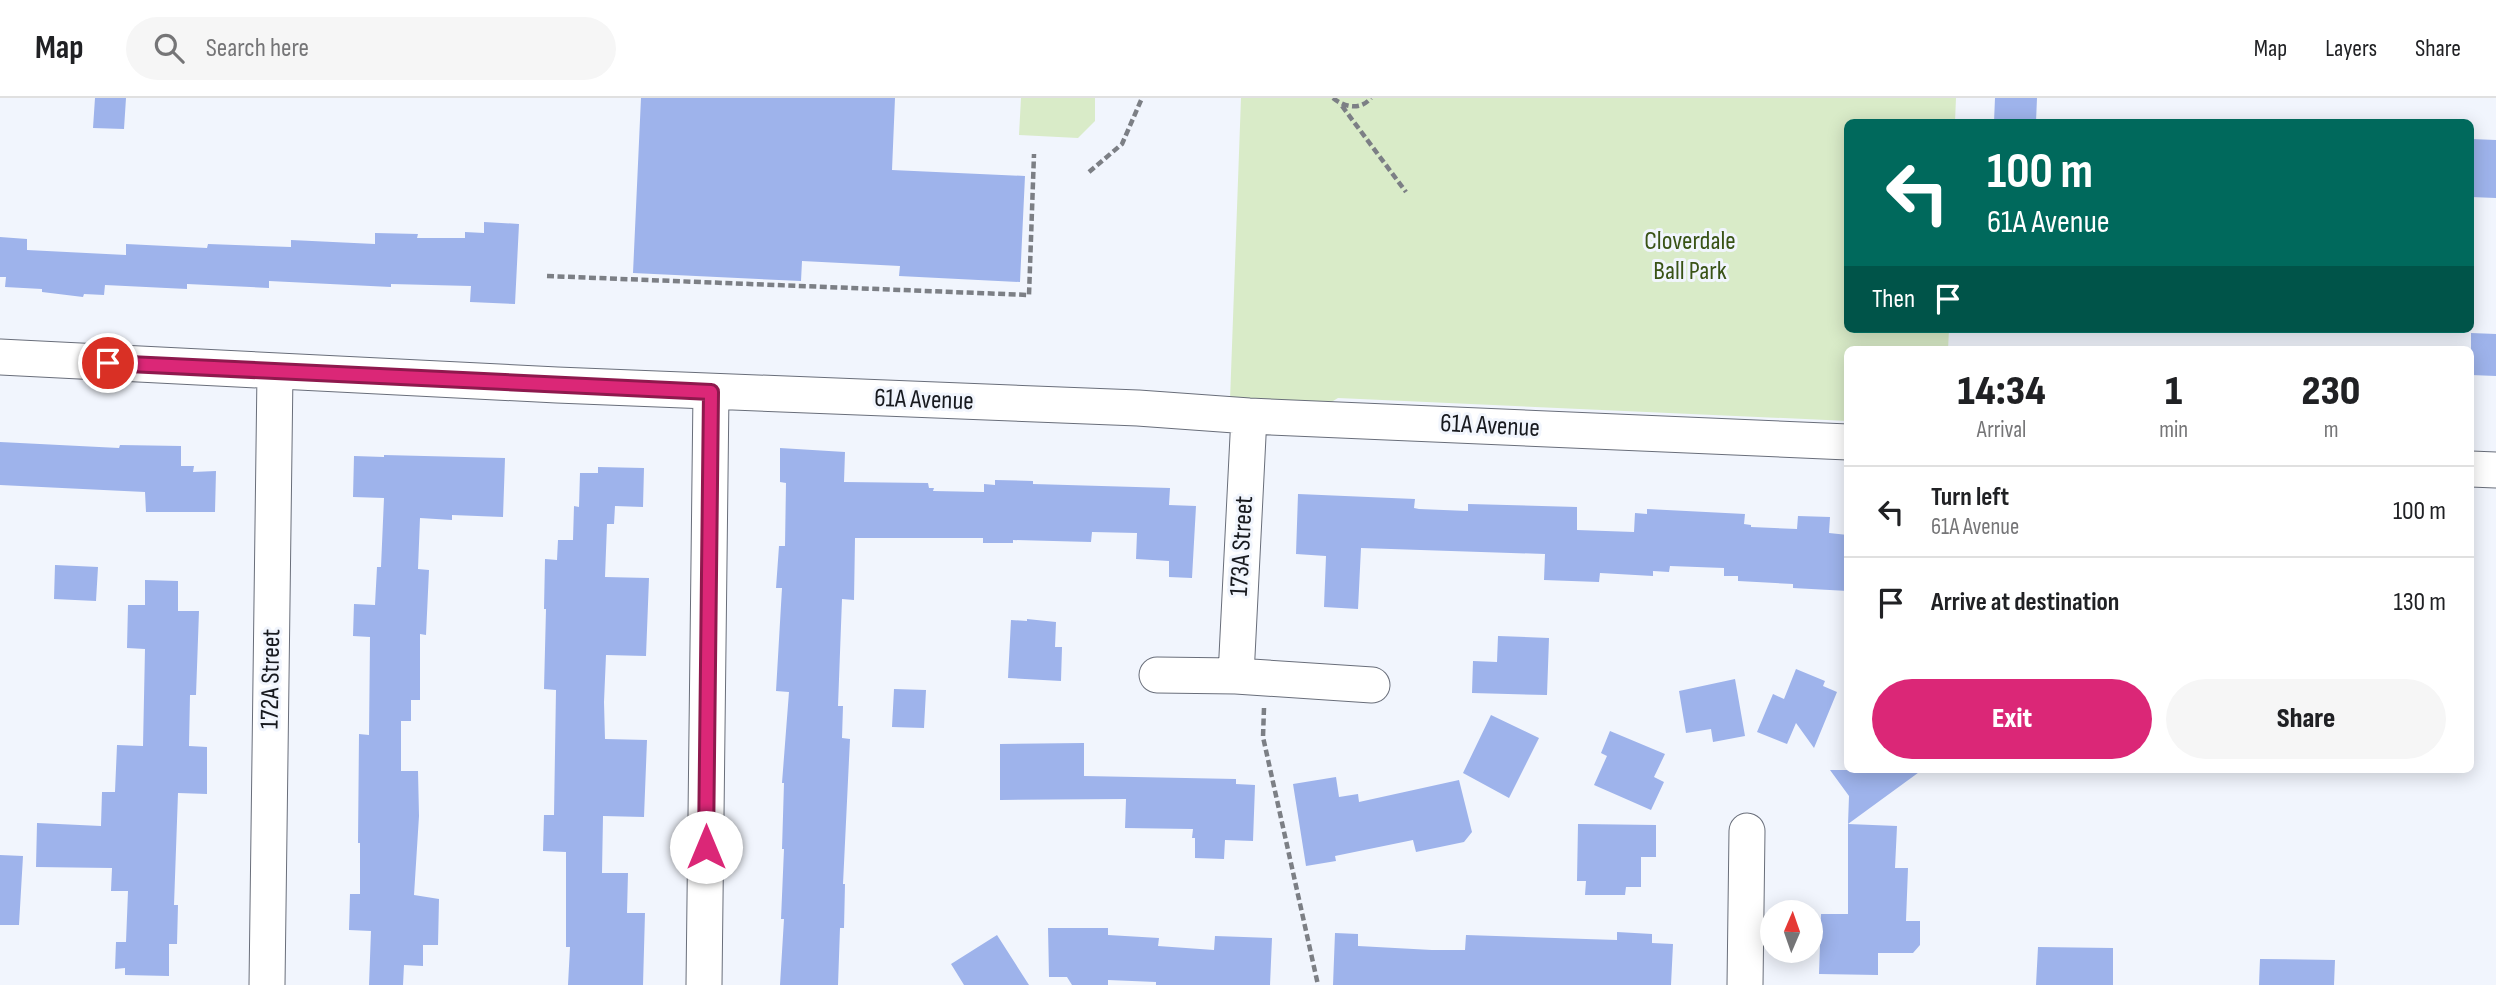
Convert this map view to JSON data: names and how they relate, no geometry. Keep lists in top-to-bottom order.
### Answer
{
  "streets": {
    "street": ["61A Avenue", "173A Street", "172A Street"]
  },
  "crossings": [
    ["61A Avenue", "173A Street"],
    ["61A Avenue", "172A Street"]
  ],
  "parks": ["Cloverdale Ball Park"],
  "north": "top",
  "page": {
    "header": "Map",
    "search": "Search here",
    "nav": ["Map", "Layers", "Share"],
    "turn": ["100 m", "61A Avenue"],
    "then": "Then",
    "eta": [
      "14:34",
      "Arrival",
      "1",
      "min",
      "230",
      "m"
    ],
    "list": [
      {
        "name": "Turn left",
        "note": "61A Avenue",
        "value": "100 m"
      },
      {
        "name": "Arrive at destination",
        "value": "130 m"
      }
    ],
    "buttons": ["Exit", "Share"]
  }
}
